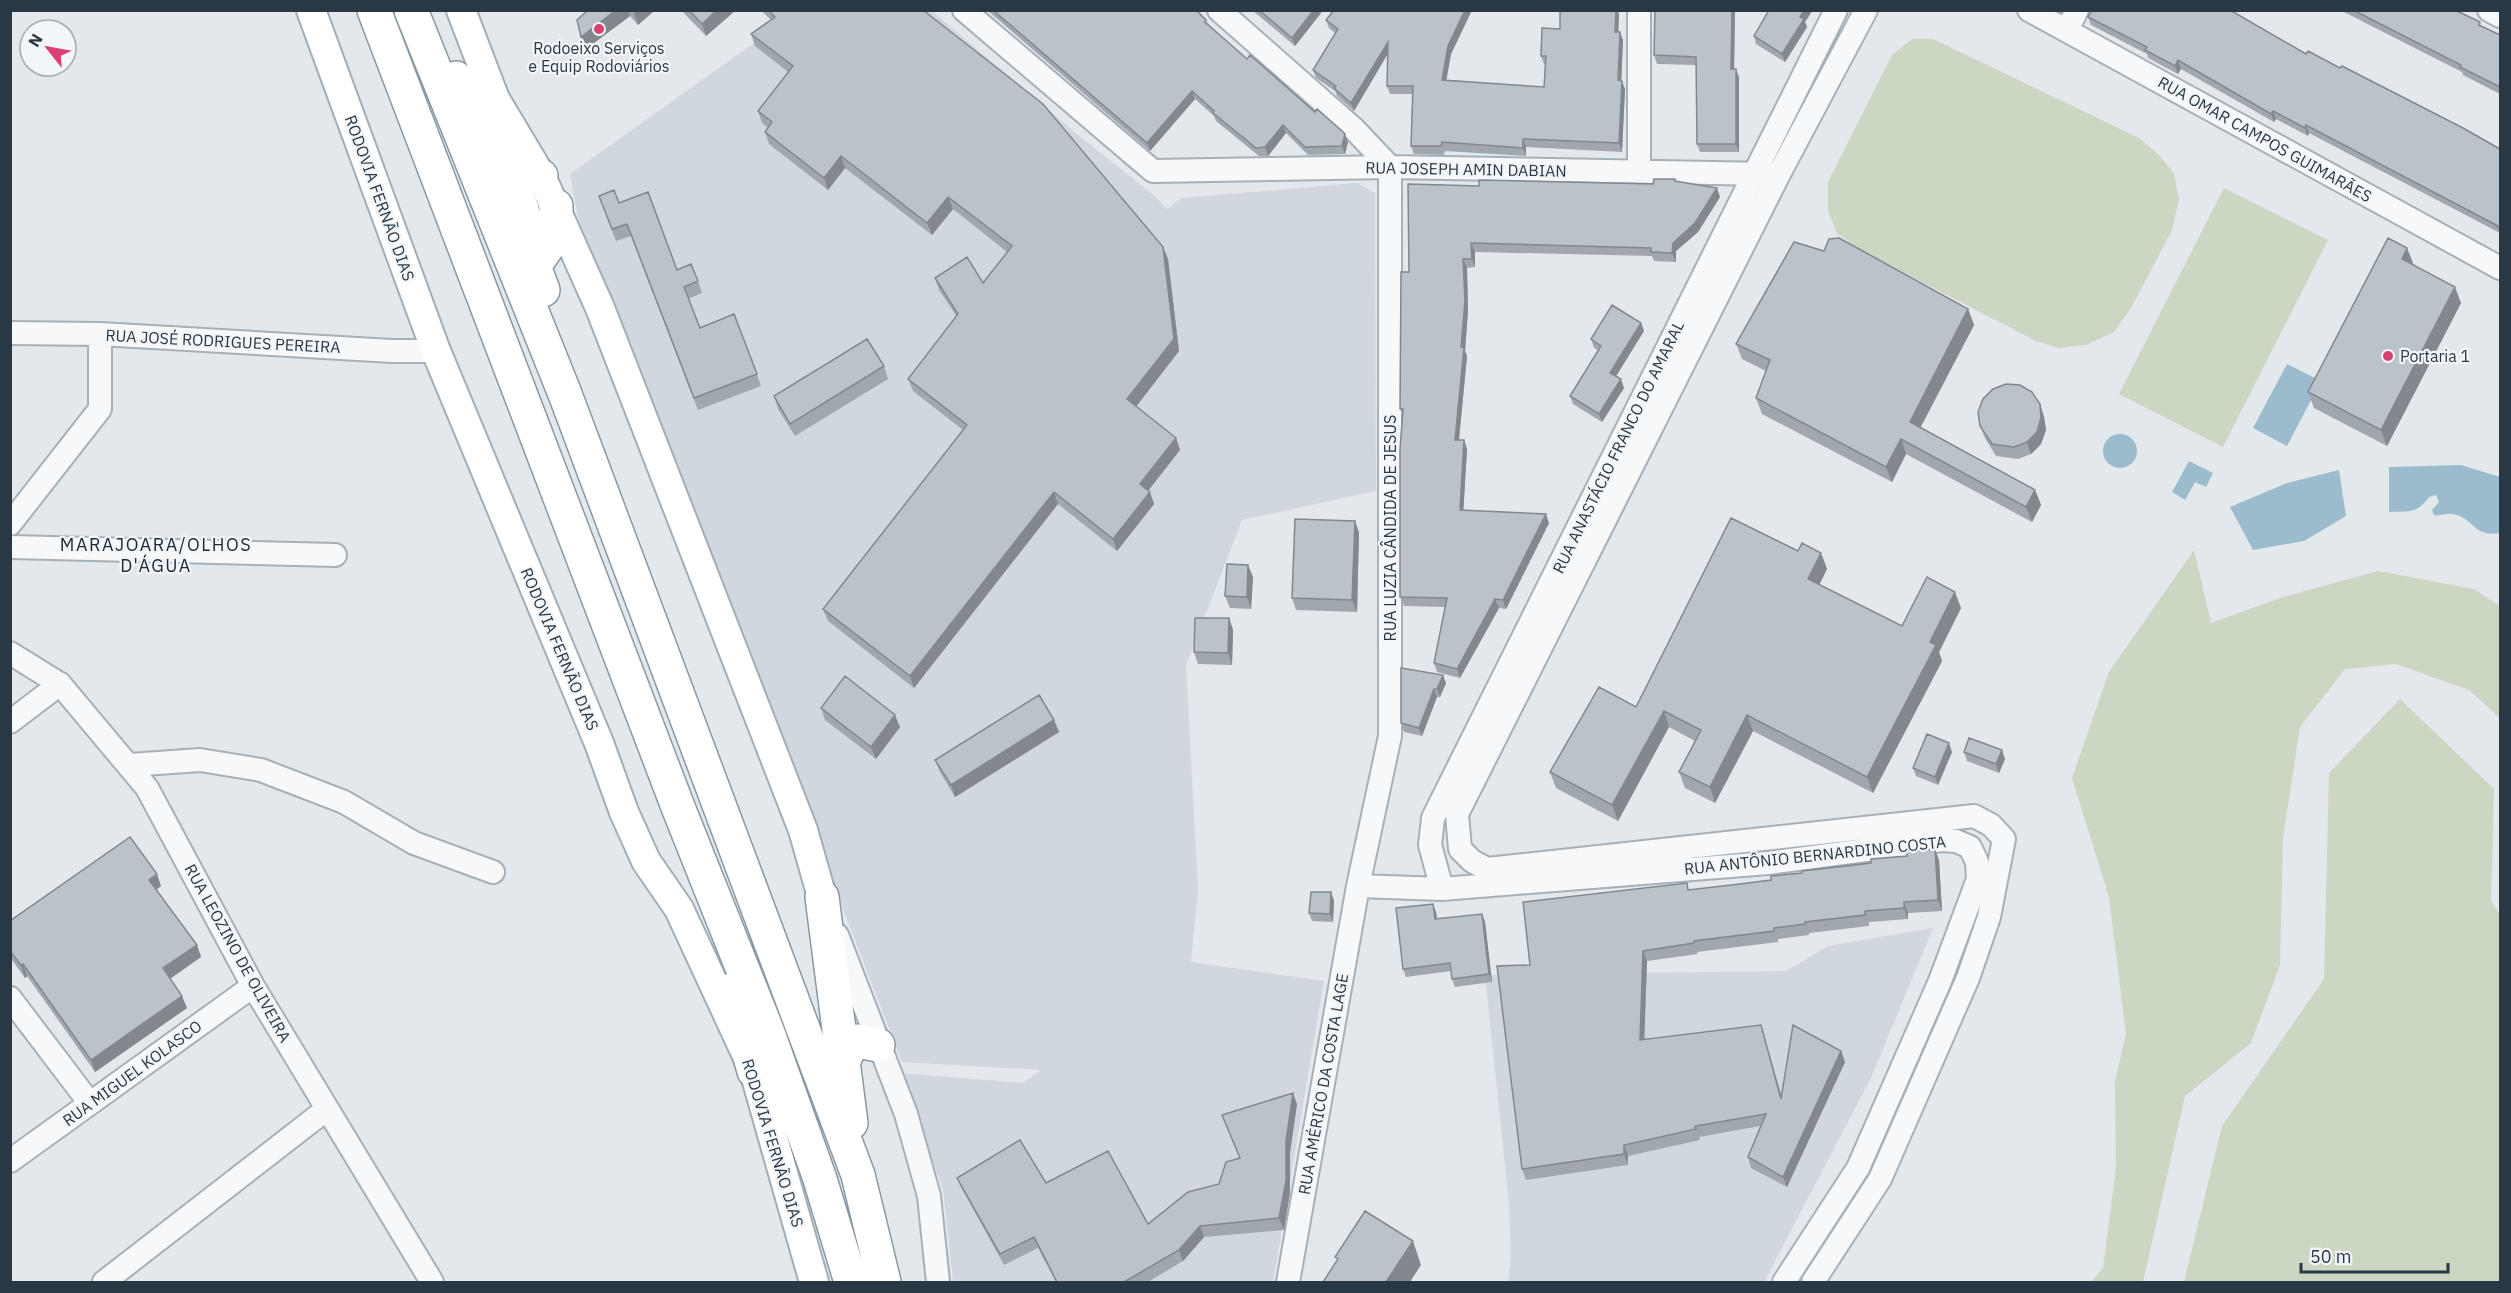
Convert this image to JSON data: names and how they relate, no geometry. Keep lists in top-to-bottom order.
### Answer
{
  "streets": {
    "highway": ["RODOVIA FERNÃO DIAS"],
    "street": [
      "RUA OMAR CAMPOS GUIMARÃES",
      "RUA JOSEPH AMIN DABIAN",
      "RUA JOSÉ RODRIGUES PEREIRA",
      "RUA ANASTÁCIO FRANCO DO AMARAL",
      "RUA LUZIA CÂNDIDA DE JESUS",
      "RUA ANTÔNIO BERNARDINO COSTA",
      "RUA LEOZINO DE OLIVEIRA",
      "RUA MIGUEL KOLASCO",
      "RUA AMÉRICO DA COSTA LAGE"
    ]
  },
  "crossings": [
    ["RUA JOSEPH AMIN DABIAN", "RUA ANASTÁCIO FRANCO DO AMARAL"],
    ["RUA JOSEPH AMIN DABIAN", "RUA LUZIA CÂNDIDA DE JESUS"],
    ["RODOVIA FERNÃO DIAS", "RUA JOSÉ RODRIGUES PEREIRA"],
    ["RUA ANASTÁCIO FRANCO DO AMARAL", "RUA ANTÔNIO BERNARDINO COSTA"],
    ["RUA LUZIA CÂNDIDA DE JESUS", "RUA ANTÔNIO BERNARDINO COSTA"],
    ["RUA LUZIA CÂNDIDA DE JESUS", "RUA AMÉRICO DA COSTA LAGE"],
    ["RUA ANTÔNIO BERNARDINO COSTA", "RUA AMÉRICO DA COSTA LAGE"],
    ["RUA LEOZINO DE OLIVEIRA", "RUA MIGUEL KOLASCO"]
  ],
  "districts": ["MARAJOARA/OLHOS D'ÁGUA"],
  "places": ["Rodoeixo Serviços e Equip Rodoviários", "Portaria 1"],
  "scale_bar": "50 m",
  "north": "top left"
}
